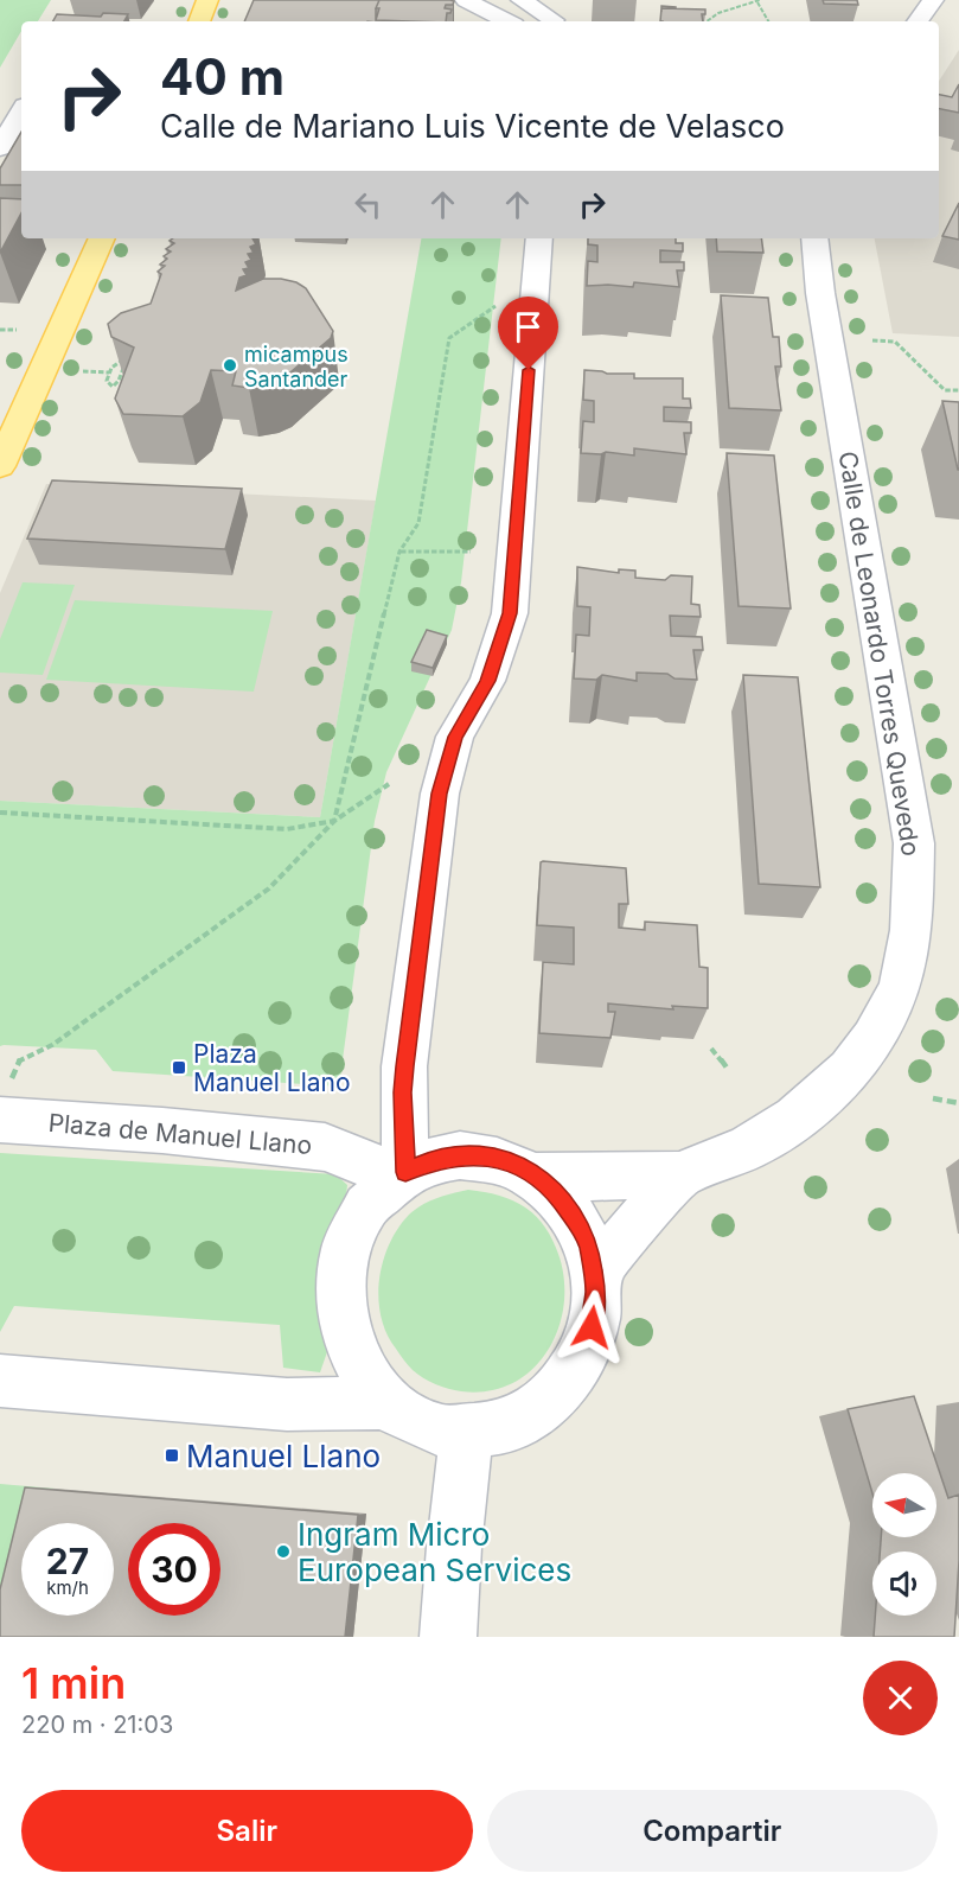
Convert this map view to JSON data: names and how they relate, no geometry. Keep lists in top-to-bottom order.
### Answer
{
  "streets": {
    "street": ["Calle de Leonardo Torres Quevedo", "Plaza de Manuel Llano"]
  },
  "places": {
    "other": ["micampus Santander", "Ingram Micro European Services"],
    "transit": ["Plaza Manuel Llano", "Manuel Llano"]
  },
  "north": "left",
  "page": {
    "turn": ["40 m", "Calle de Mariano Luis Vicente de Velasco"],
    "speed": "27 km/h",
    "limit": "30",
    "heading": ["1 min", "220 m · 21:03"],
    "buttons": ["Salir", "Compartir"]
  }
}
